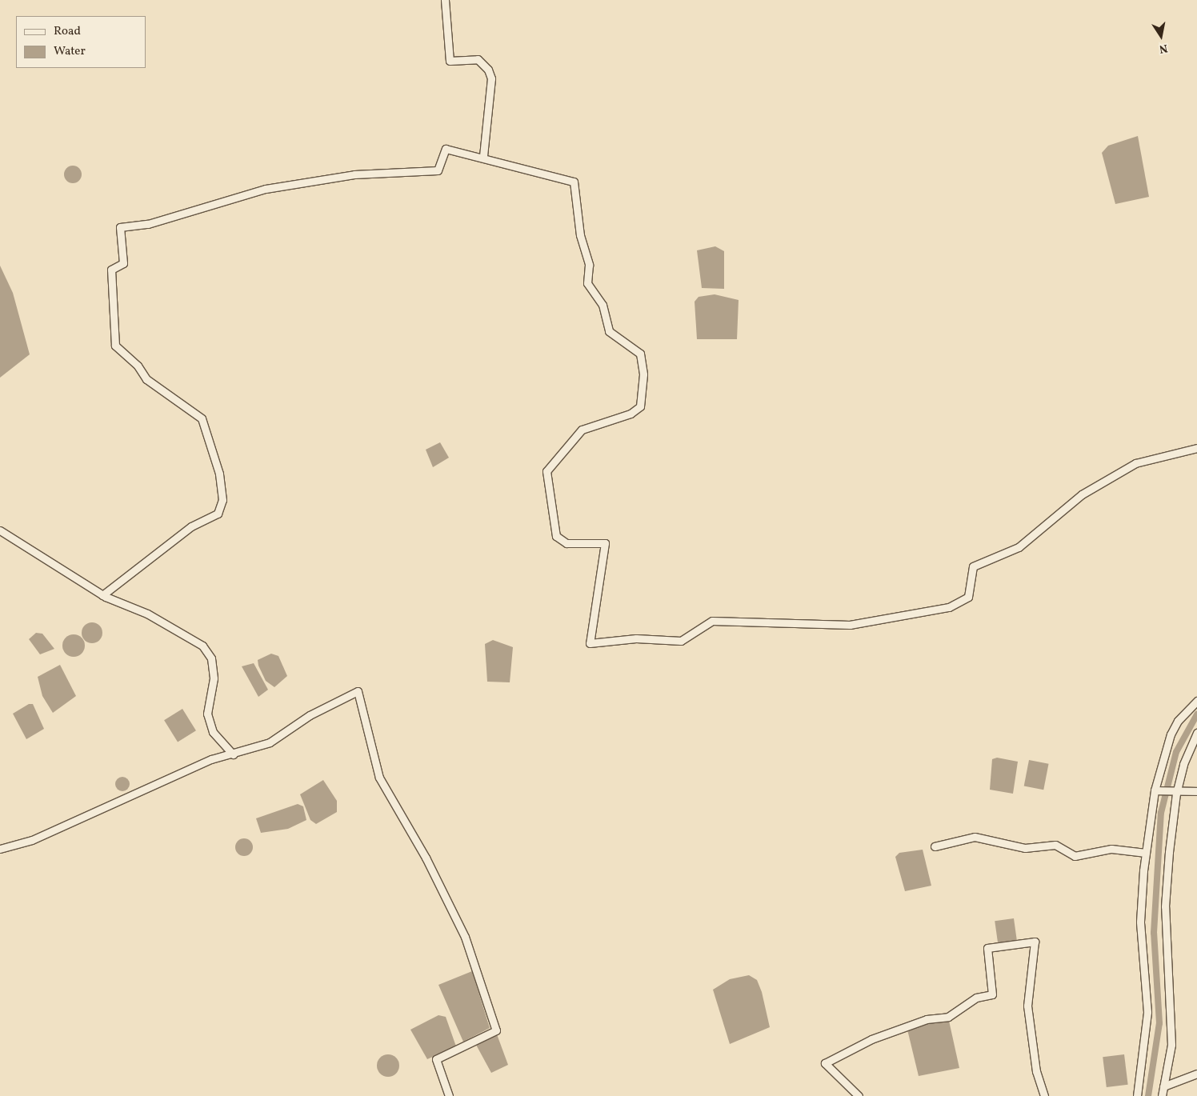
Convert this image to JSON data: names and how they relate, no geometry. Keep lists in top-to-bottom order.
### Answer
{
  "legend": ["Road", "Water"],
  "north": "bottom"
}
